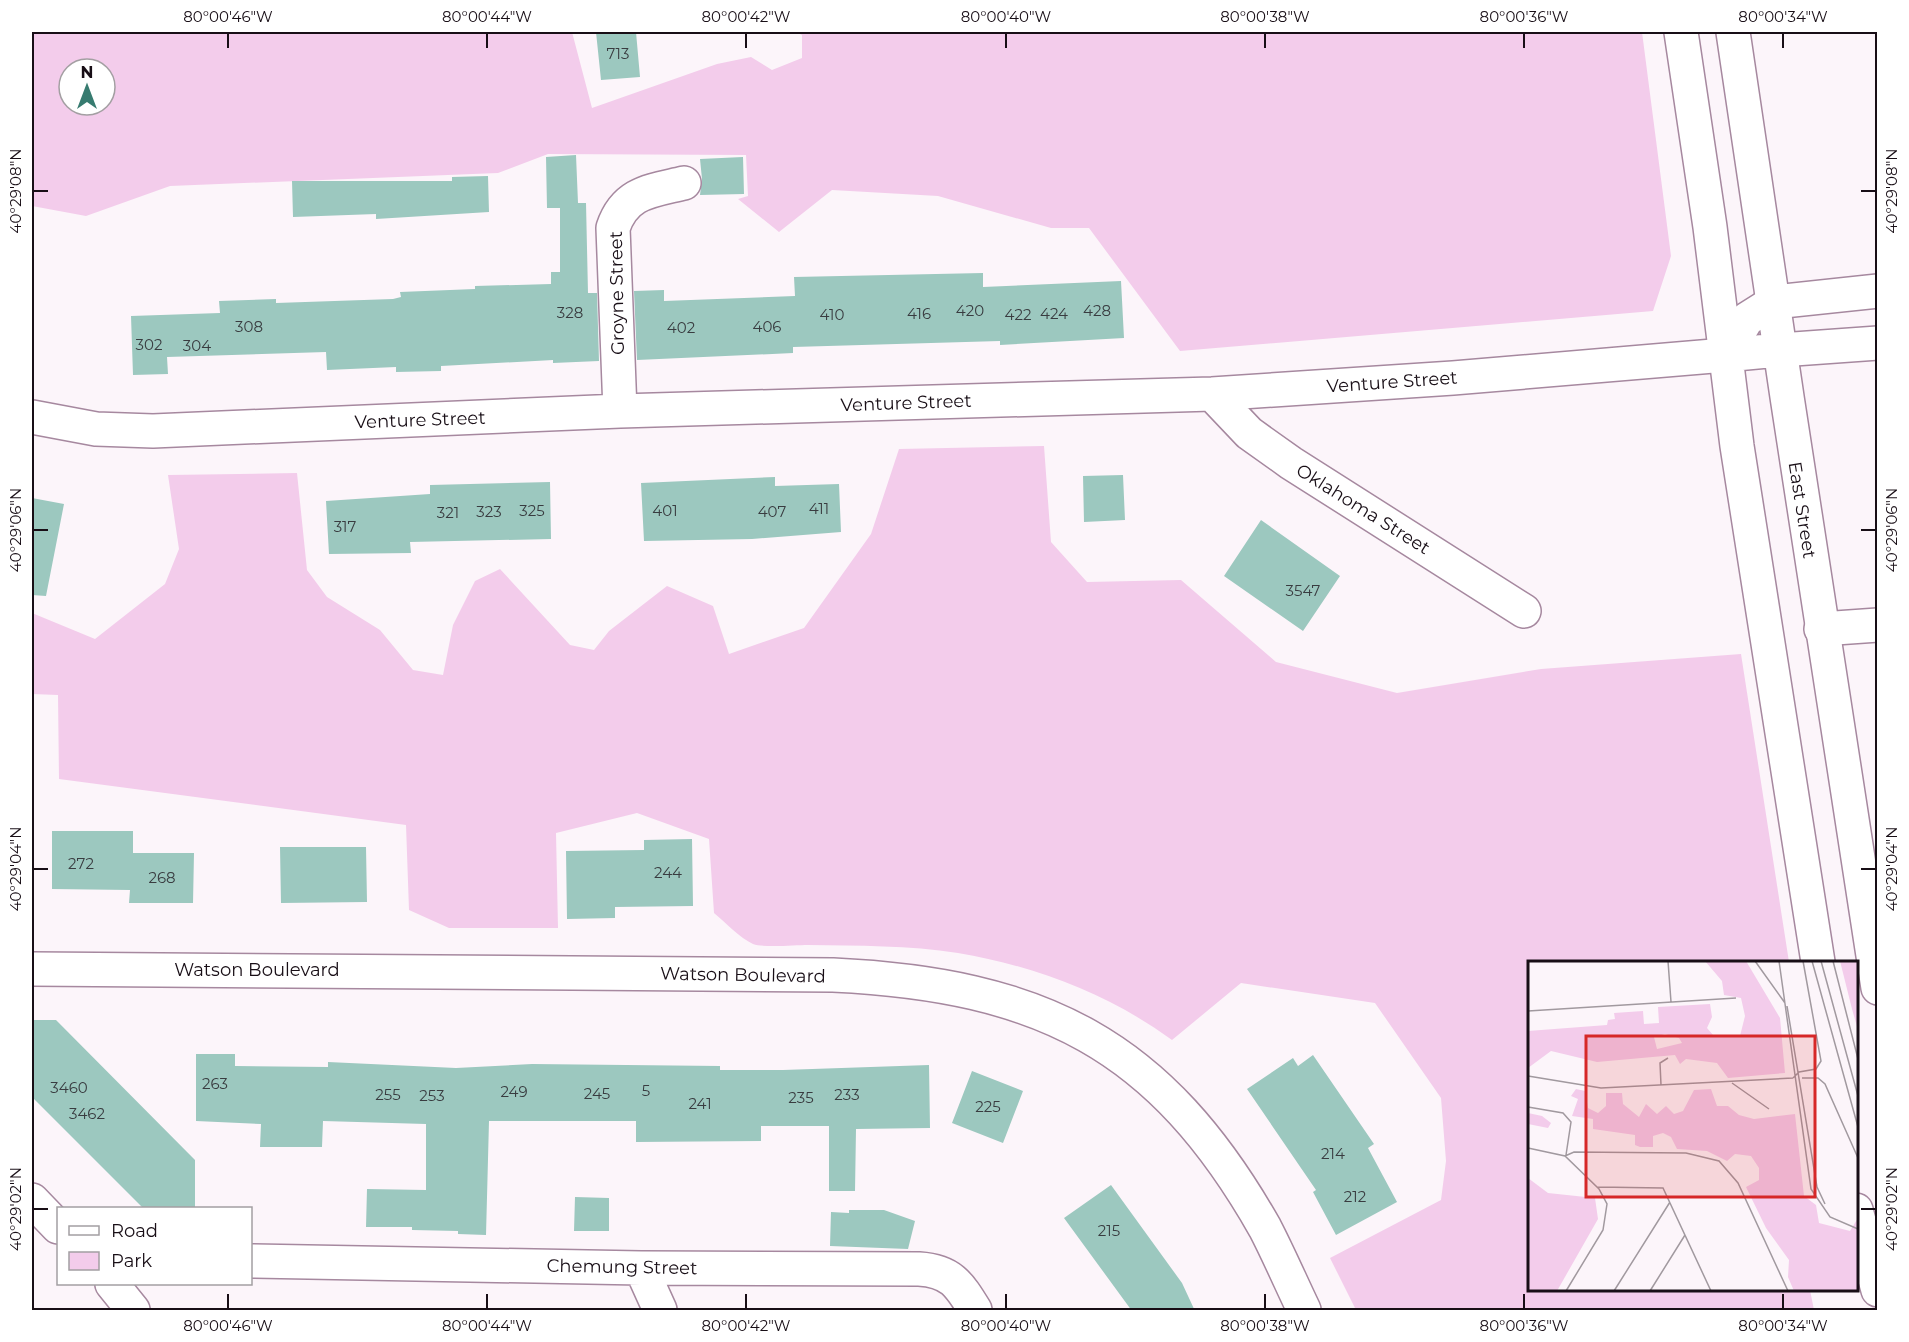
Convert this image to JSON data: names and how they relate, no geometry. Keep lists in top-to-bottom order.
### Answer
{
  "streets": {
    "main road": [
      "Groyne Street",
      "Venture Street",
      "Oklahoma Street",
      "East Street",
      "Watson Boulevard",
      "Chemung Street"
    ]
  },
  "crossings": [
    ["Groyne Street", "Venture Street"],
    ["Venture Street", "Oklahoma Street"],
    ["Venture Street", "East Street"]
  ],
  "house_numbers": [
    "713",
    "420",
    "428",
    "328",
    "416",
    "424",
    "410",
    "422",
    "308",
    "406",
    "402",
    "302",
    "304",
    "411",
    "325",
    "401",
    "323",
    "407",
    "321",
    "317",
    "3547",
    "272",
    "244",
    "268",
    "263",
    "3460",
    "5",
    "249",
    "245",
    "255",
    "233",
    "253",
    "235",
    "241",
    "225",
    "3462",
    "214",
    "212",
    "215"
  ],
  "legend": ["Road", "Park"],
  "north": "top",
  "coordinates": [
    "80°00'46\"W",
    "80°00'44\"W",
    "80°00'42\"W",
    "80°00'40\"W",
    "80°00'38\"W",
    "80°00'36\"W",
    "80°00'34\"W",
    "40°29'08\"N",
    "40°29'06\"N",
    "40°29'04\"N",
    "40°29'02\"N"
  ]
}
